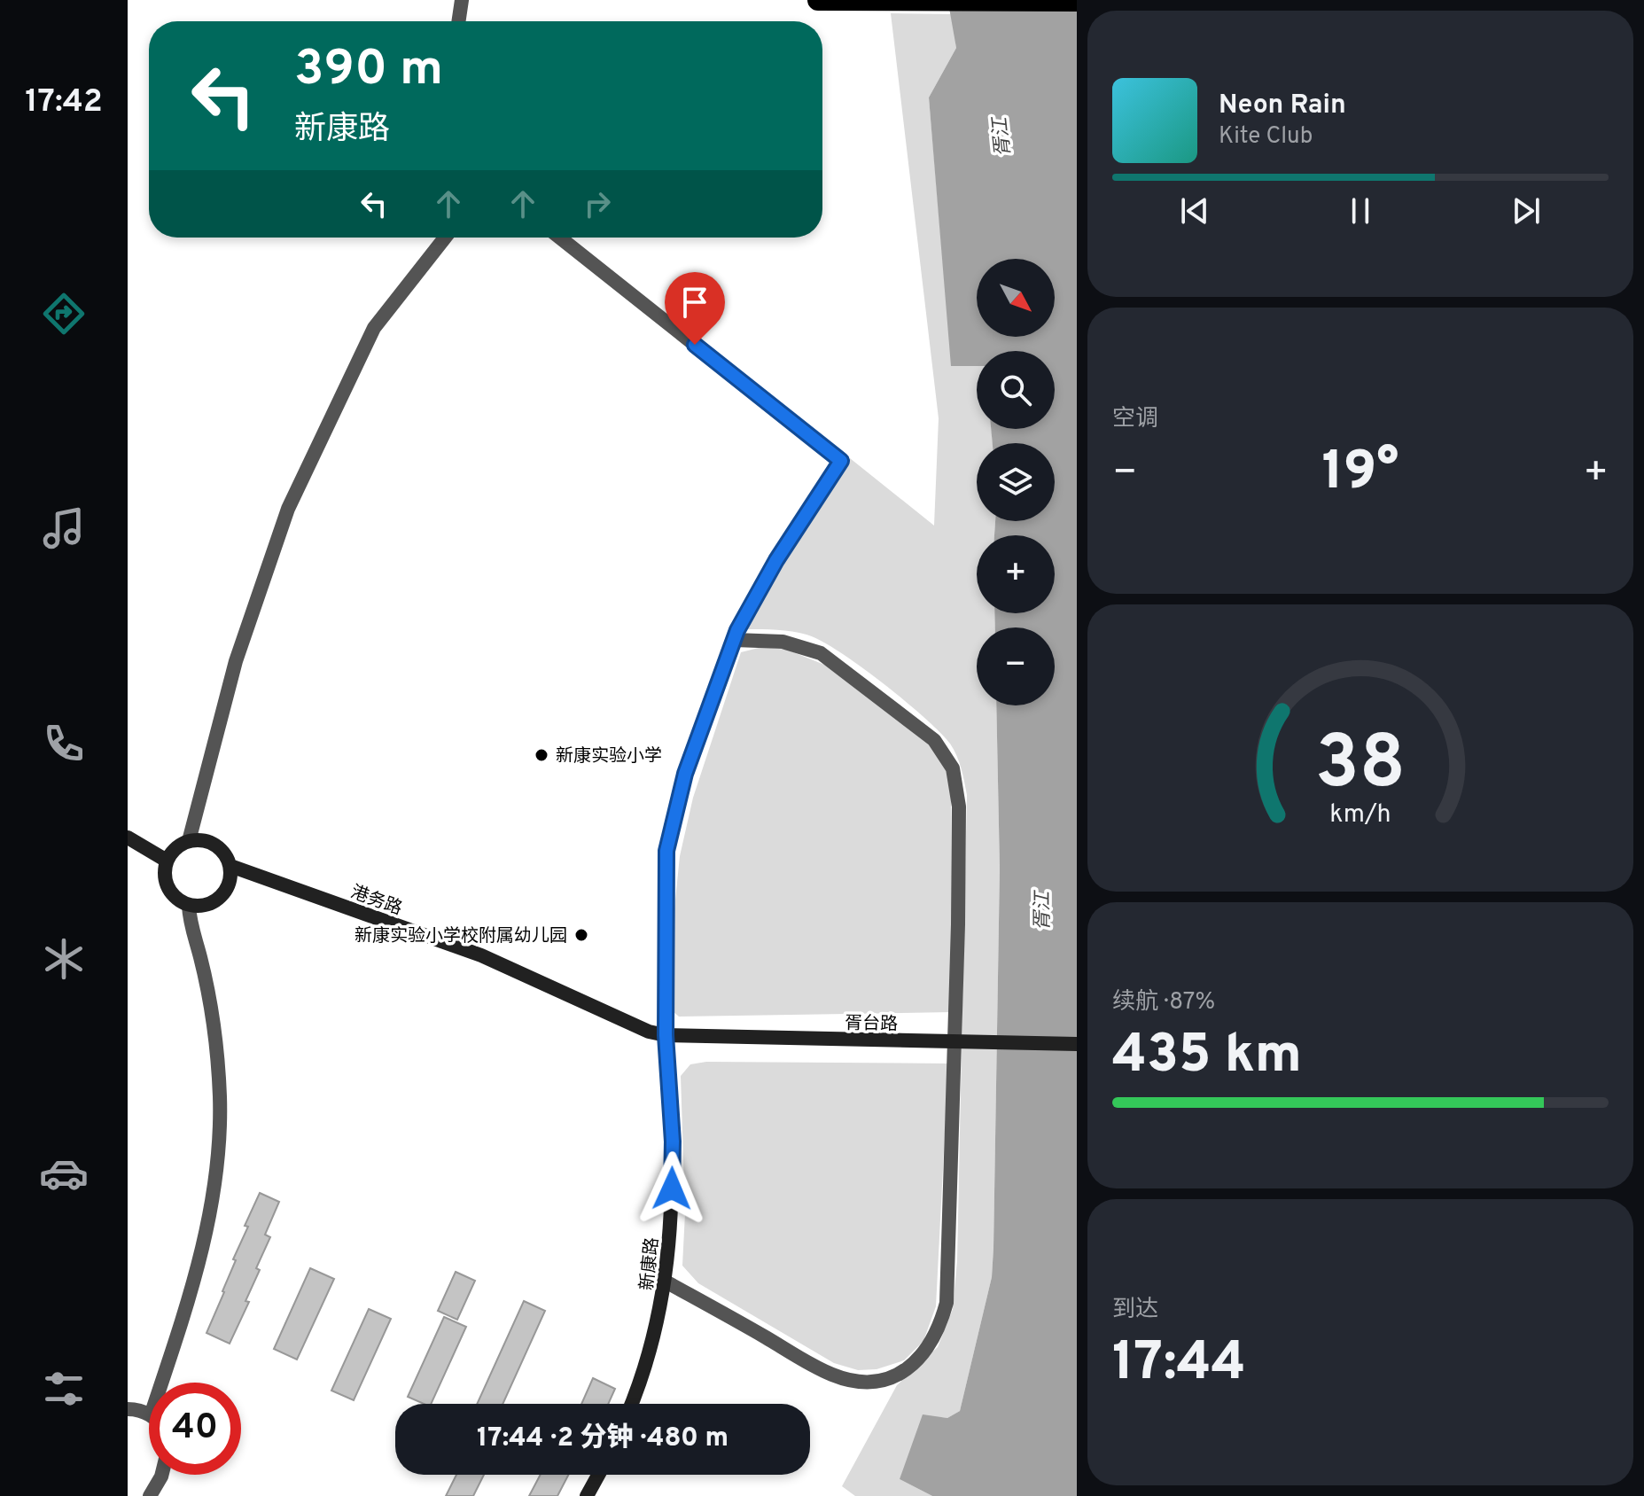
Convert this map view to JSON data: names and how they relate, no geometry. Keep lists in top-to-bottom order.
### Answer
{
  "streets": {
    "street": ["港务路", "胥台路", "新康路"]
  },
  "crossings": [
    ["港务路", "胥台路"],
    ["港务路", "新康路"],
    ["胥台路", "新康路"]
  ],
  "water": ["胥江"],
  "places": ["新康实验小学", "新康实验小学校附属幼儿园"],
  "north": "bottom right",
  "page": {
    "tabs": "17:42",
    "turn": ["390 m", "新康路"],
    "song": ["Neon Rain", "Kite Club"],
    "map_buttons": ["+", "−"],
    "tile": [
      "空调",
      ["续航 · 87%", "435 km"],
      ["到达", "17:44"]
    ],
    "heat": ["−", "19°", "+"],
    "limit": "40",
    "trip": "17:44 · 2 分钟 · 480 m",
    "gauge": ["38", "km/h"]
  }
}
